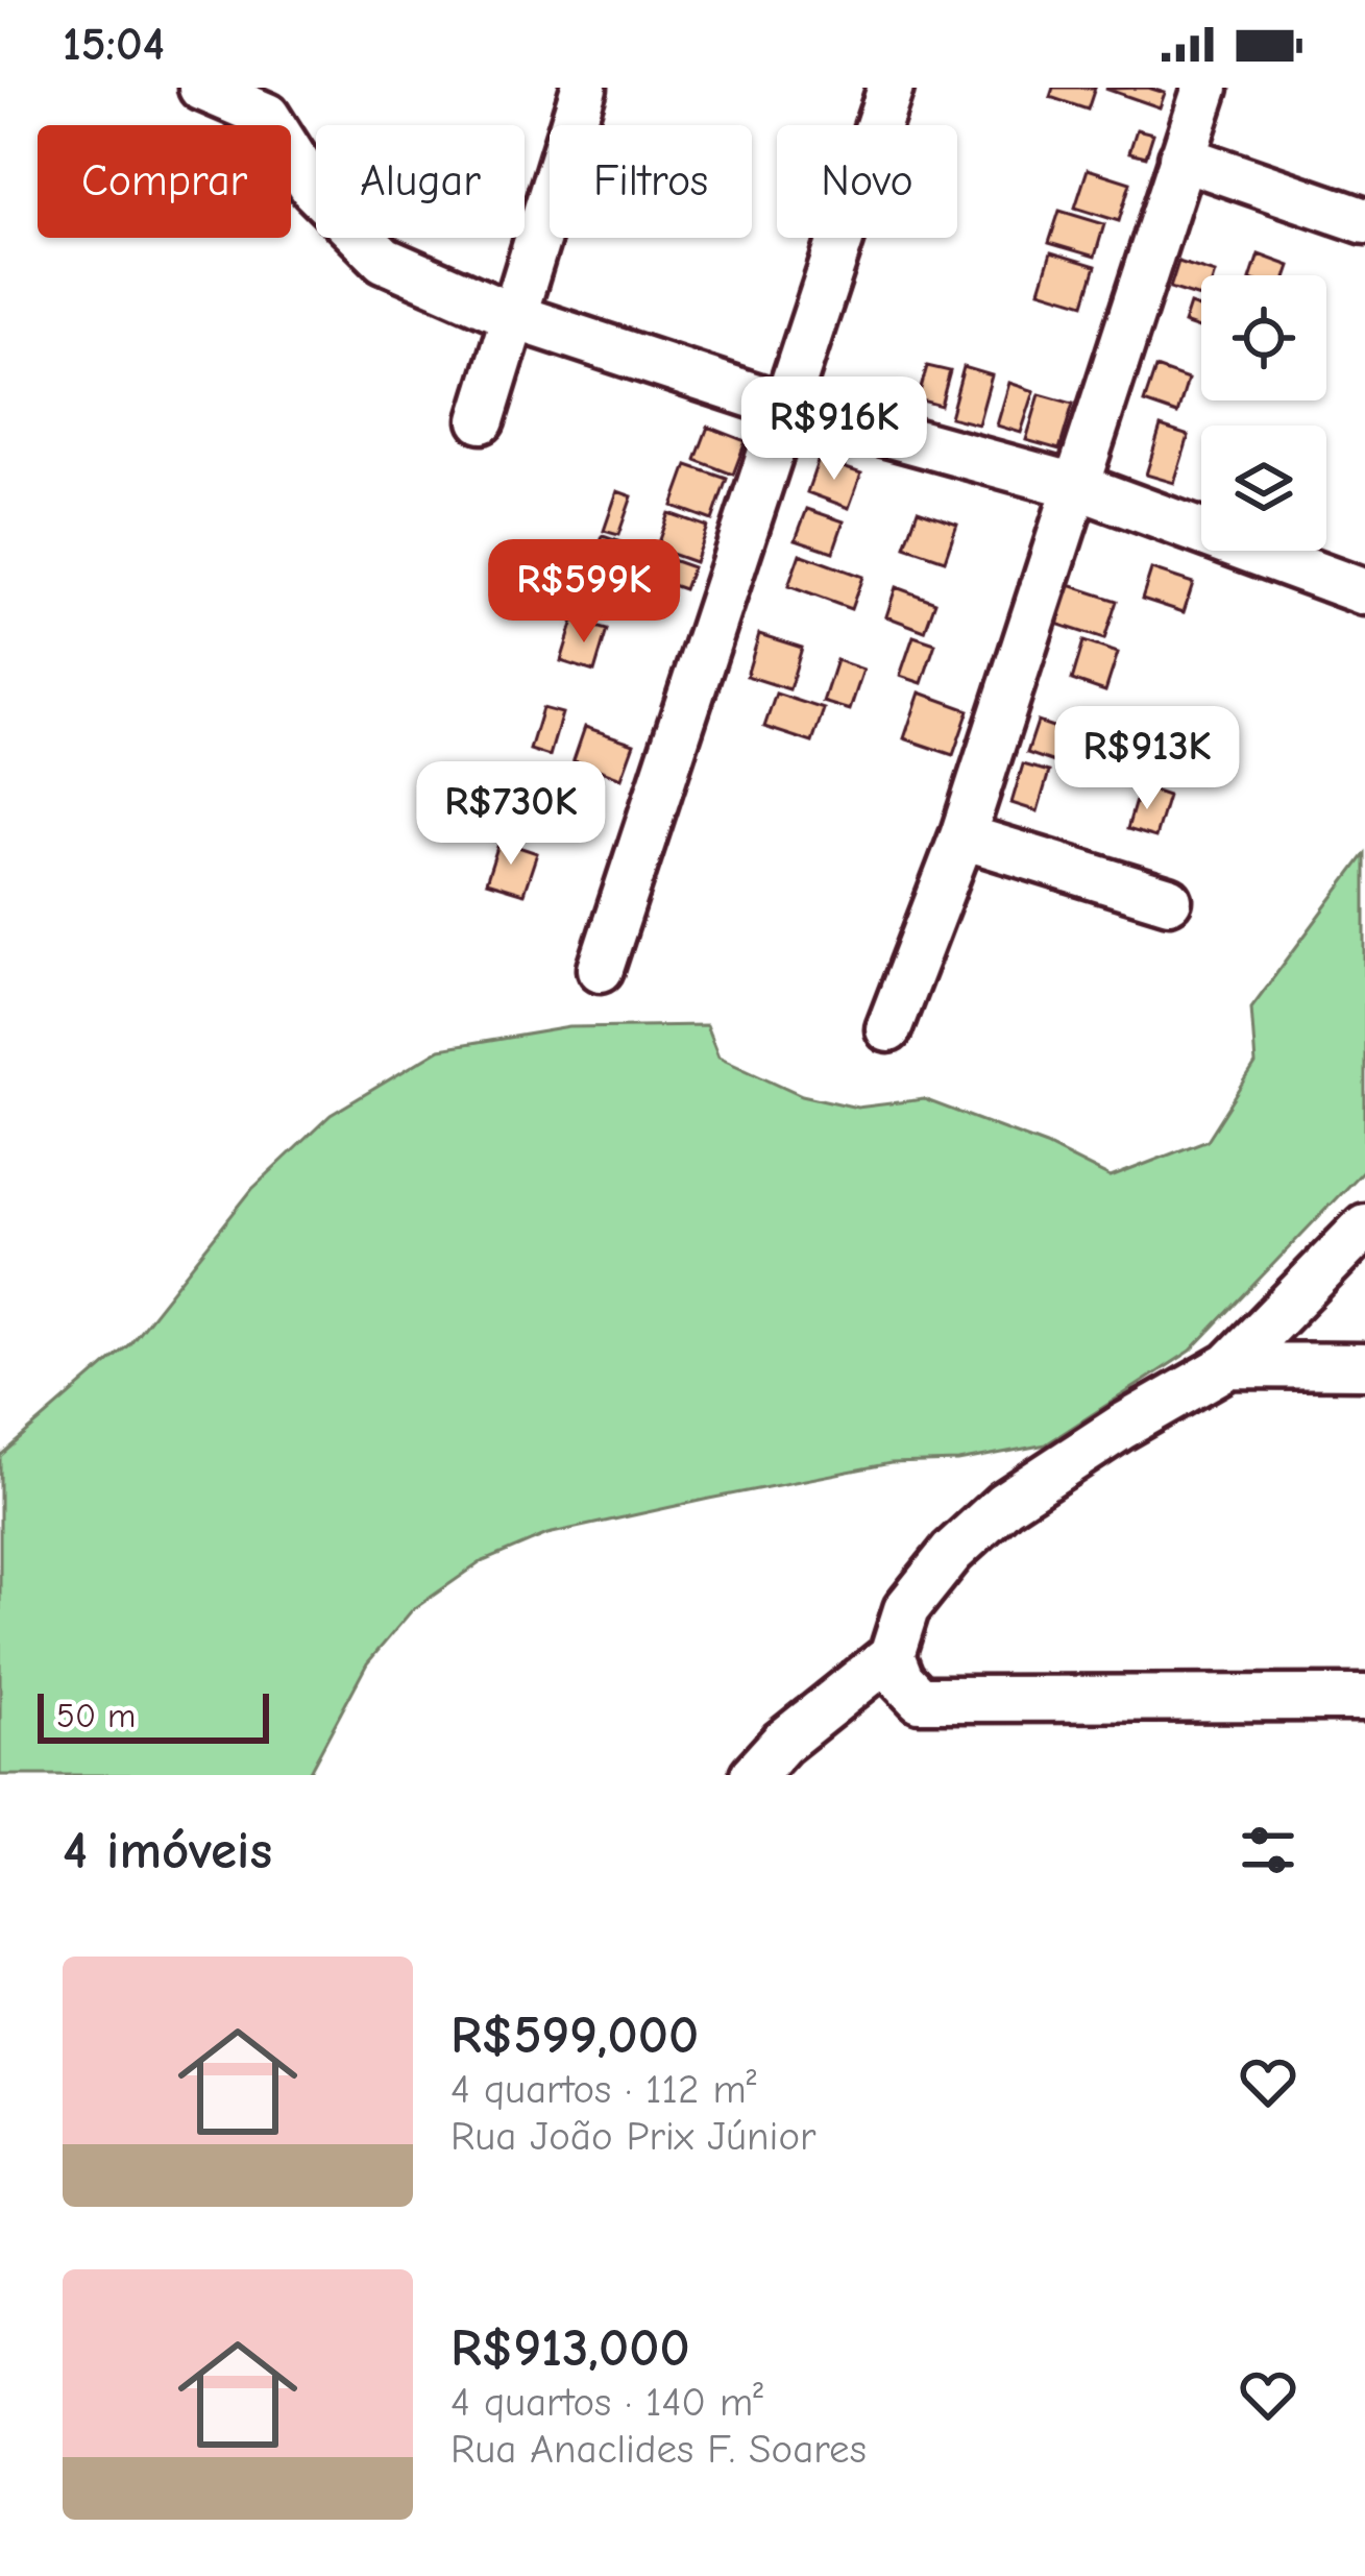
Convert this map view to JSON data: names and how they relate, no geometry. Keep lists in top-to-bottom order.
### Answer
{
  "scale_bar": "50 m",
  "page": {
    "status": "15:04",
    "chip": [
      "Comprar",
      "Alugar",
      "Filtros",
      "Novo"
    ],
    "price": [
      "R$916K",
      "R$599K",
      "R$913K",
      "R$730K"
    ],
    "scale": "50 m",
    "heading": "4 imóveis",
    "list": [
      {
        "name": "R$599,000",
        "note": "4 quartos · 112 m² · Rua João Prix Júnior"
      },
      {
        "name": "R$913,000",
        "note": "4 quartos · 140 m² · Rua Anaclides F. Soares"
      }
    ]
  }
}
